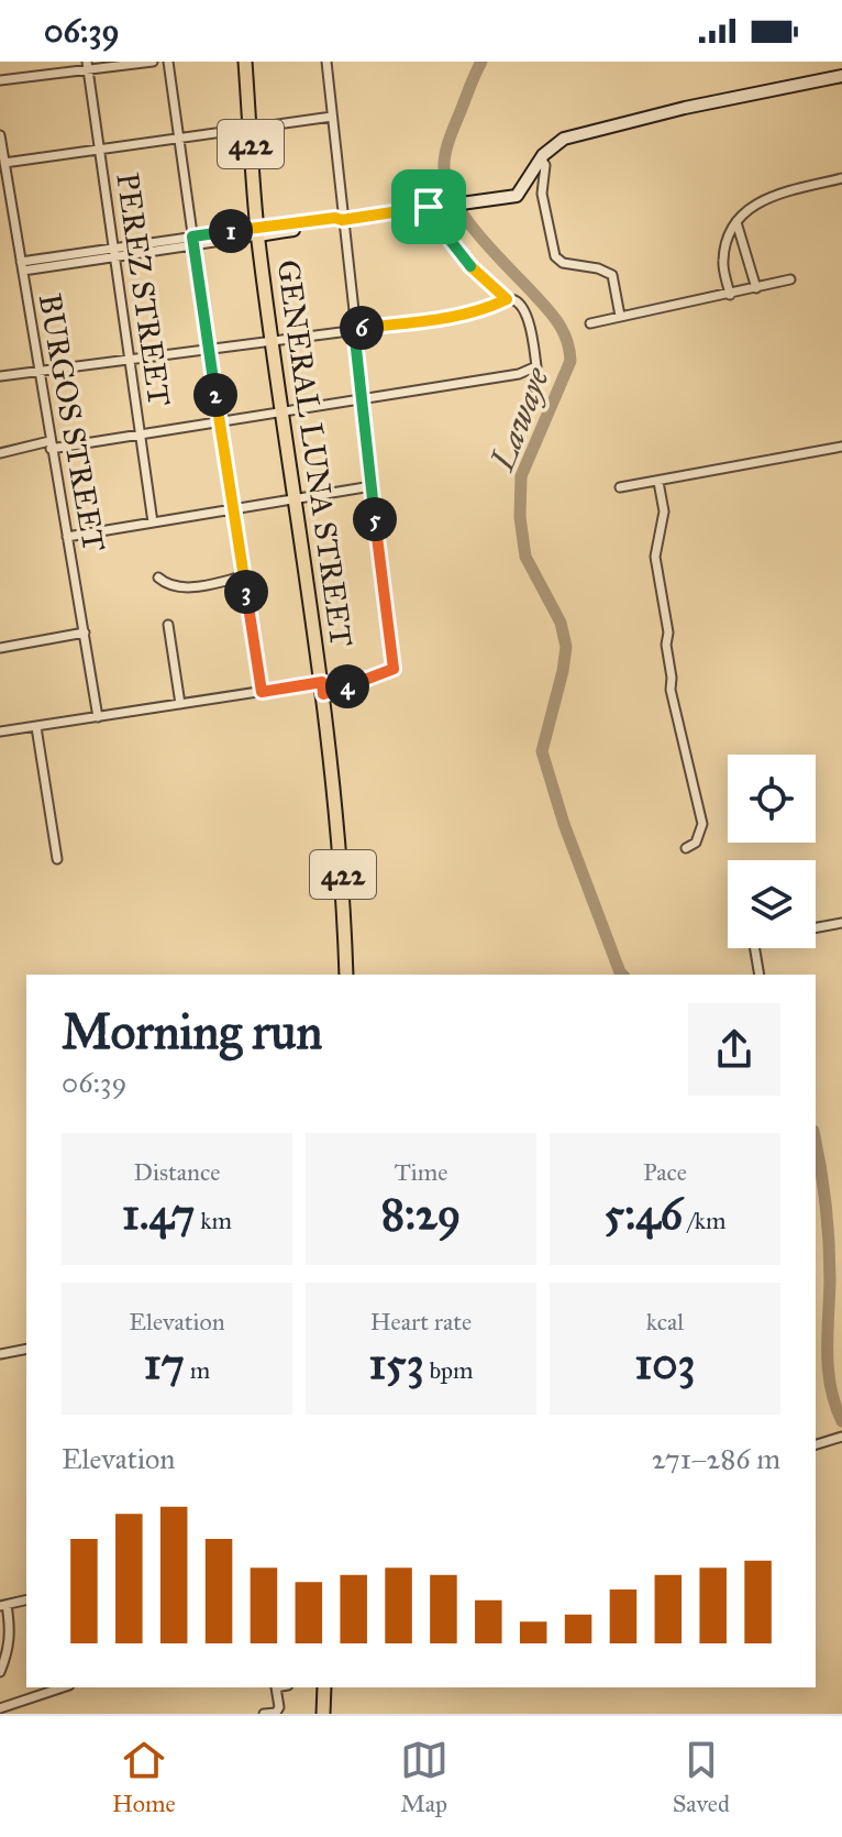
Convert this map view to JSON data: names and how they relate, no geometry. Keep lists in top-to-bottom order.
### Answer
{
  "streets": {
    "main road": ["422", "GENERAL LUNA STREET"],
    "street": ["PEREZ STREET", "BURGOS STREET"]
  },
  "crossings": [
    ["422", "GENERAL LUNA STREET"]
  ],
  "water": ["Lawaye"],
  "page": {
    "status": "06:39",
    "pins": [
      "1",
      "6",
      "2",
      "5",
      "3",
      "4"
    ],
    "heading": ["Morning run", "06:39"],
    "stats": [
      ["Distance", "1.47 km"],
      ["Time", "8:29"],
      ["Pace", "5:46 /km"],
      ["Elevation", "17 m"],
      ["Heart rate", "153 bpm"],
      ["kcal", "103"]
    ],
    "chart": ["Elevation", "271–286 m"],
    "tabs": ["Home", "Map", "Saved"]
  }
}
